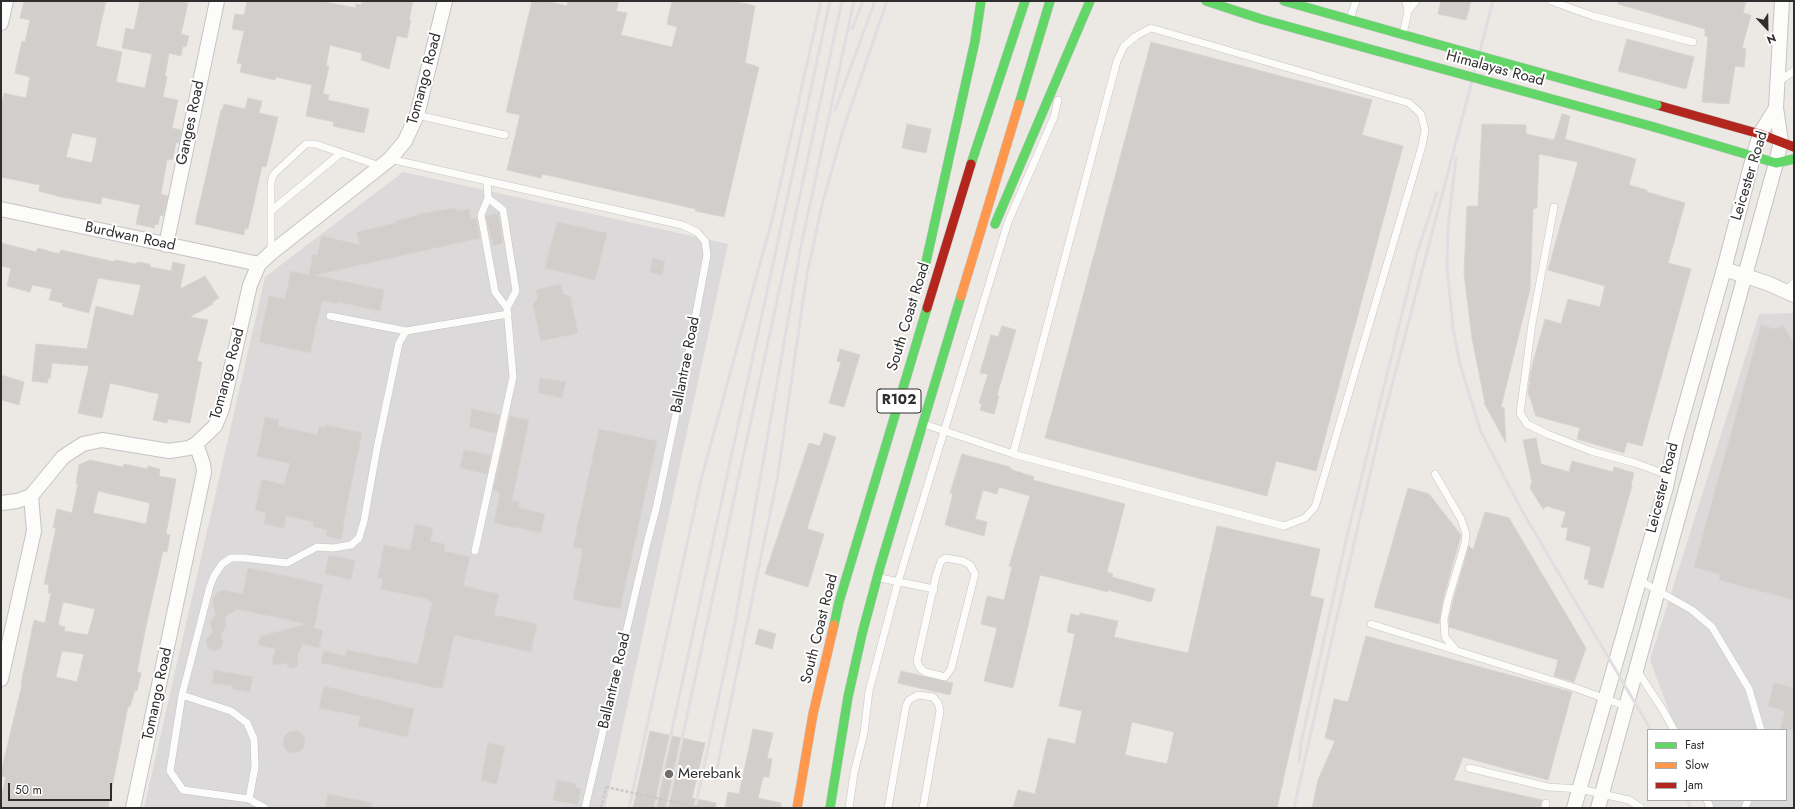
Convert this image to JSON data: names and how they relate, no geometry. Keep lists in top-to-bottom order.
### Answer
{
  "streets": {
    "main road": ["Himalayas Road", "South Coast Road", "R102"],
    "street": [
      "Tomango Road",
      "Ganges Road",
      "Leicester Road",
      "Burdwan Road"
    ],
    "lane": ["Ballantrae Road"]
  },
  "crossings": [
    ["Himalayas Road", "Leicester Road"],
    ["Tomango Road", "Burdwan Road"],
    ["Tomango Road", "Ballantrae Road"],
    ["Ganges Road", "Burdwan Road"]
  ],
  "places": ["Merebank"],
  "legend": ["Fast", "Slow", "Jam"],
  "scale_bar": "50 m",
  "north": "bottom"
}
